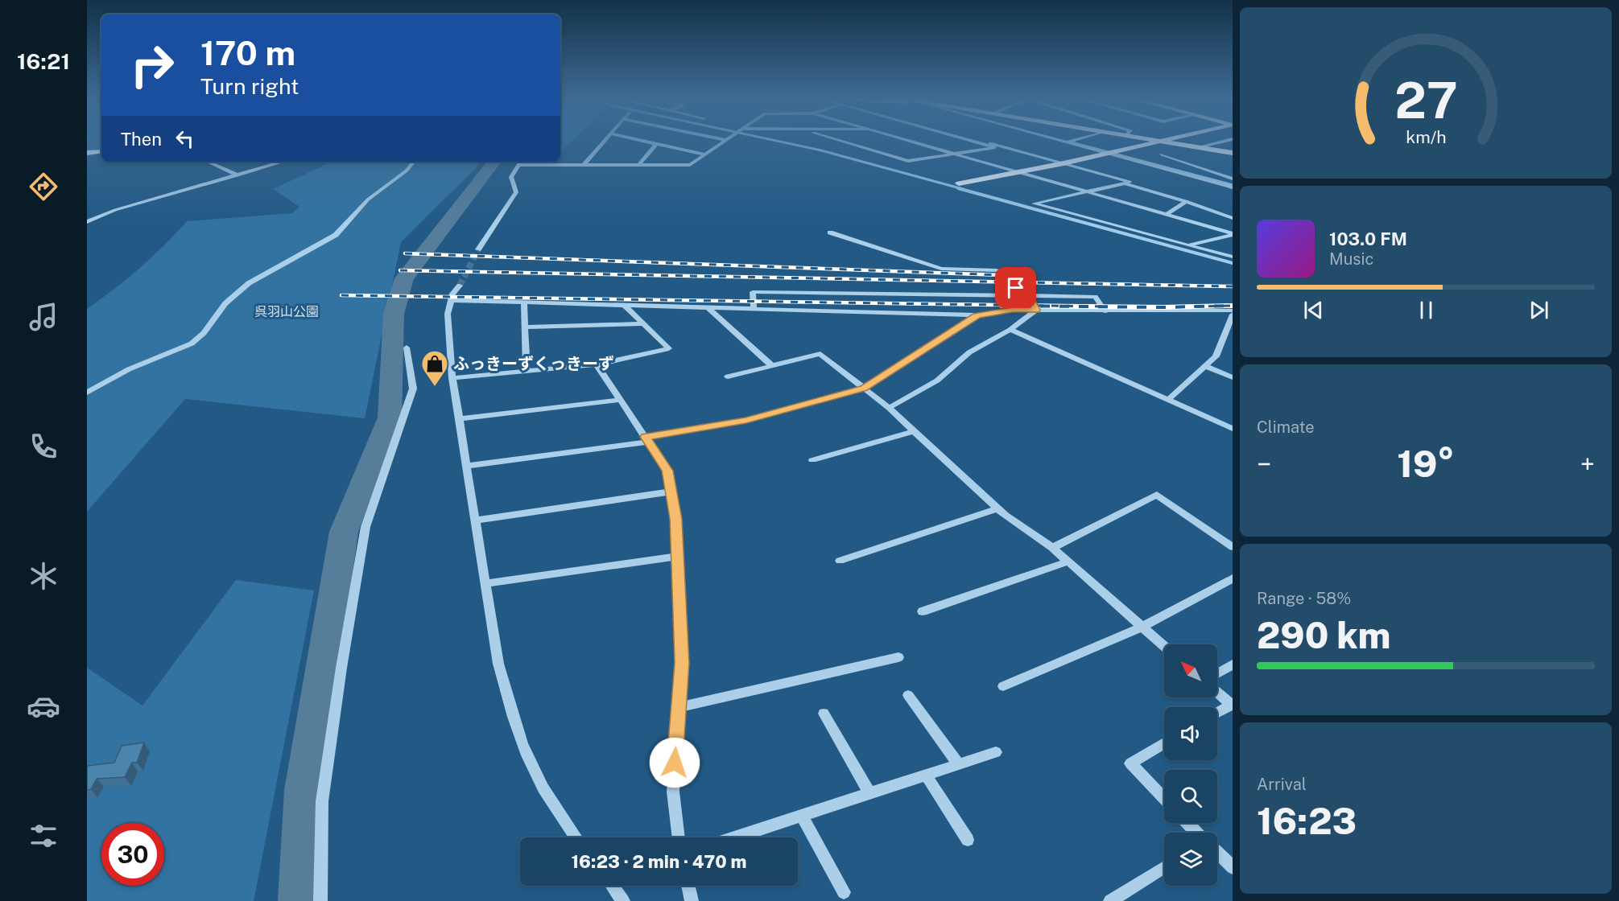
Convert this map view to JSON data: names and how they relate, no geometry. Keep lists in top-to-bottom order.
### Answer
{
  "parks": ["呉羽山公園"],
  "places": {
    "shop": ["ふっきーずくっきーず"]
  },
  "north": "top left",
  "page": {
    "tabs": "16:21",
    "turn": ["170 m", "Turn right"],
    "then": "Then",
    "song": ["103.0 FM", "Music"],
    "tile": [
      "Climate",
      ["Range · 58%", "290 km"],
      ["Arrival", "16:23"]
    ],
    "heat": ["−", "19°", "+"],
    "limit": "30",
    "trip": "16:23 · 2 min · 470 m",
    "gauge": ["27", "km/h"]
  }
}
